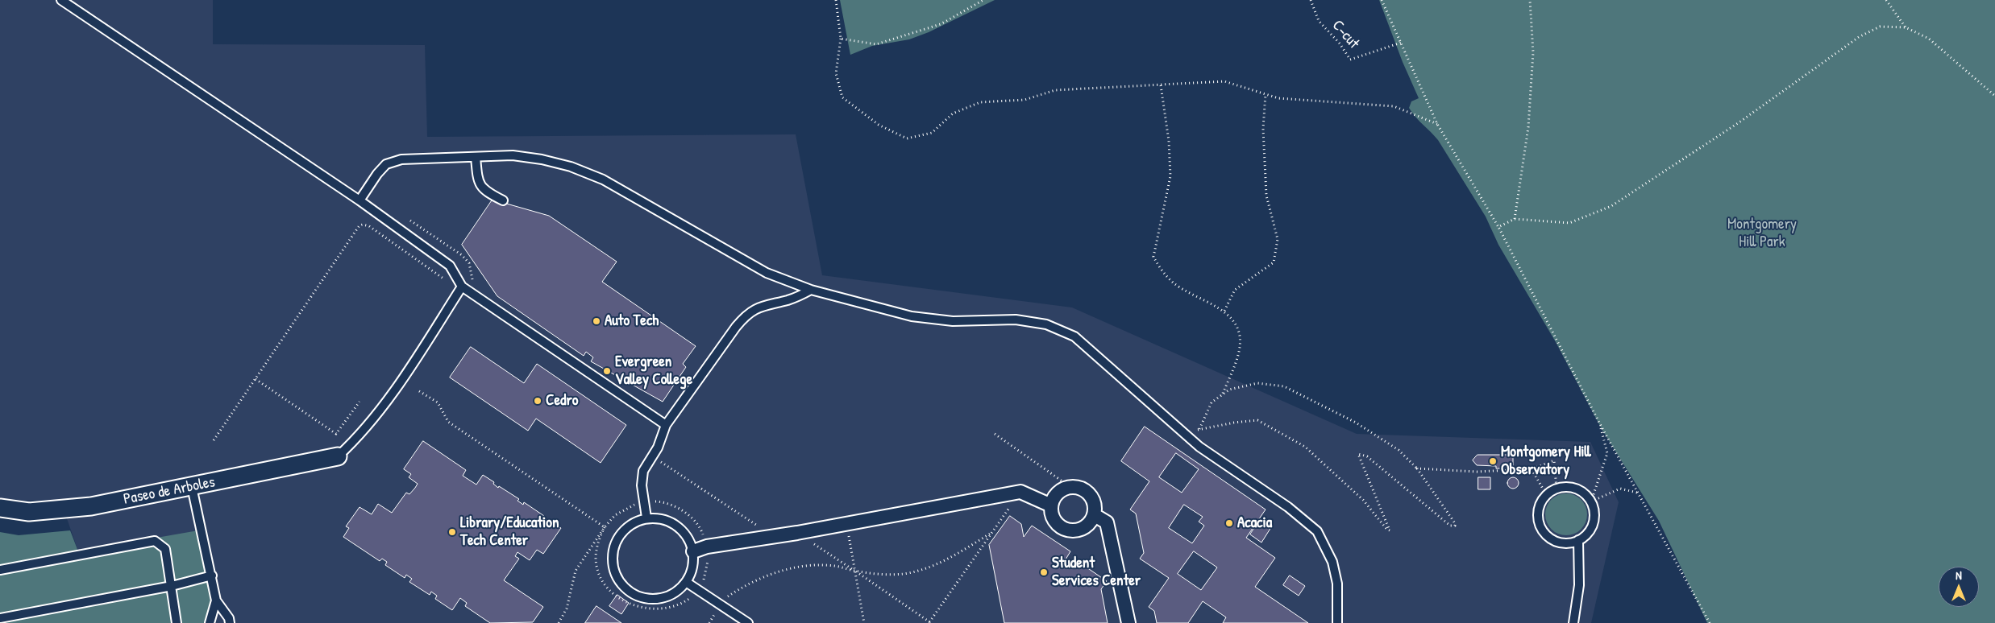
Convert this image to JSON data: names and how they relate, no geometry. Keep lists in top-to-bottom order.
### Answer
{
  "streets": {
    "street": ["Paseo de Arboles"],
    "path": ["C-cut"]
  },
  "parks": ["Montgomery Hill Park"],
  "places": [
    "Auto Tech",
    "Evergreen Valley College",
    "Cedro",
    "Montgomery Hill Observatory",
    "Acacia",
    "Library/Education Tech Center",
    "Student Services Center"
  ],
  "north": "top"
}
